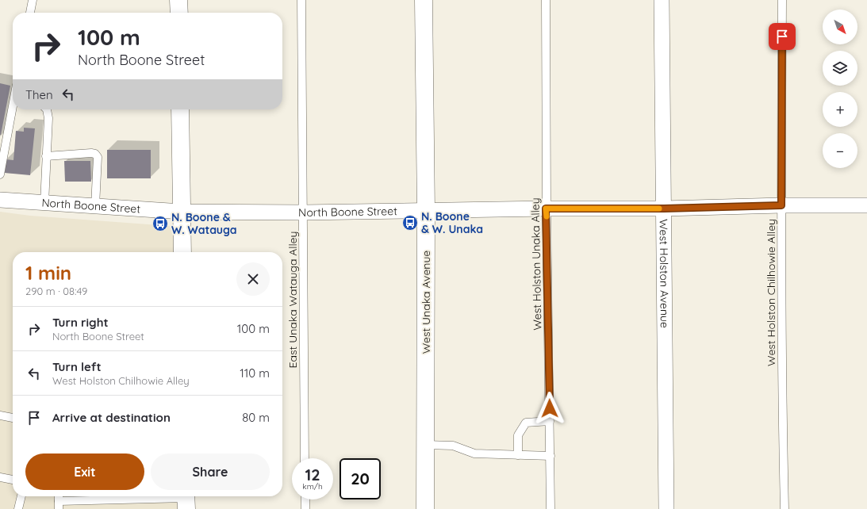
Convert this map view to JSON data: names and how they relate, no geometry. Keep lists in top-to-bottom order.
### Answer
{
  "streets": {
    "main road": ["West Unaka Avenue"],
    "street": ["North Boone Street", "West Holston Avenue"],
    "lane": ["West Holston Unaka Alley", "West Holston Chilhowie Alley", "East Unaka Watauga Alley"]
  },
  "crossings": [
    ["North Boone Street", "West Holston Unaka Alley"],
    ["North Boone Street", "West Holston Avenue"],
    ["North Boone Street", "West Holston Chilhowie Alley"],
    ["North Boone Street", "East Unaka Watauga Alley"],
    ["North Boone Street", "West Unaka Avenue"]
  ],
  "places": {
    "bus stop": ["N. Boone & W. Unaka", "N. Boone & W. Watauga"]
  },
  "north": "bottom right",
  "page": {
    "map_buttons": ["+", "−"],
    "turn": ["100 m", "North Boone Street"],
    "then": "Then",
    "heading": ["1 min", "290 m · 08:49"],
    "list": [
      {
        "name": "Turn right",
        "note": "North Boone Street",
        "value": "100 m"
      },
      {
        "name": "Turn left",
        "note": "West Holston Chilhowie Alley",
        "value": "110 m"
      },
      {
        "name": "Arrive at destination",
        "value": "80 m"
      }
    ],
    "buttons": ["Exit", "Share"],
    "speed": "12 km/h",
    "limit": "20"
  }
}
